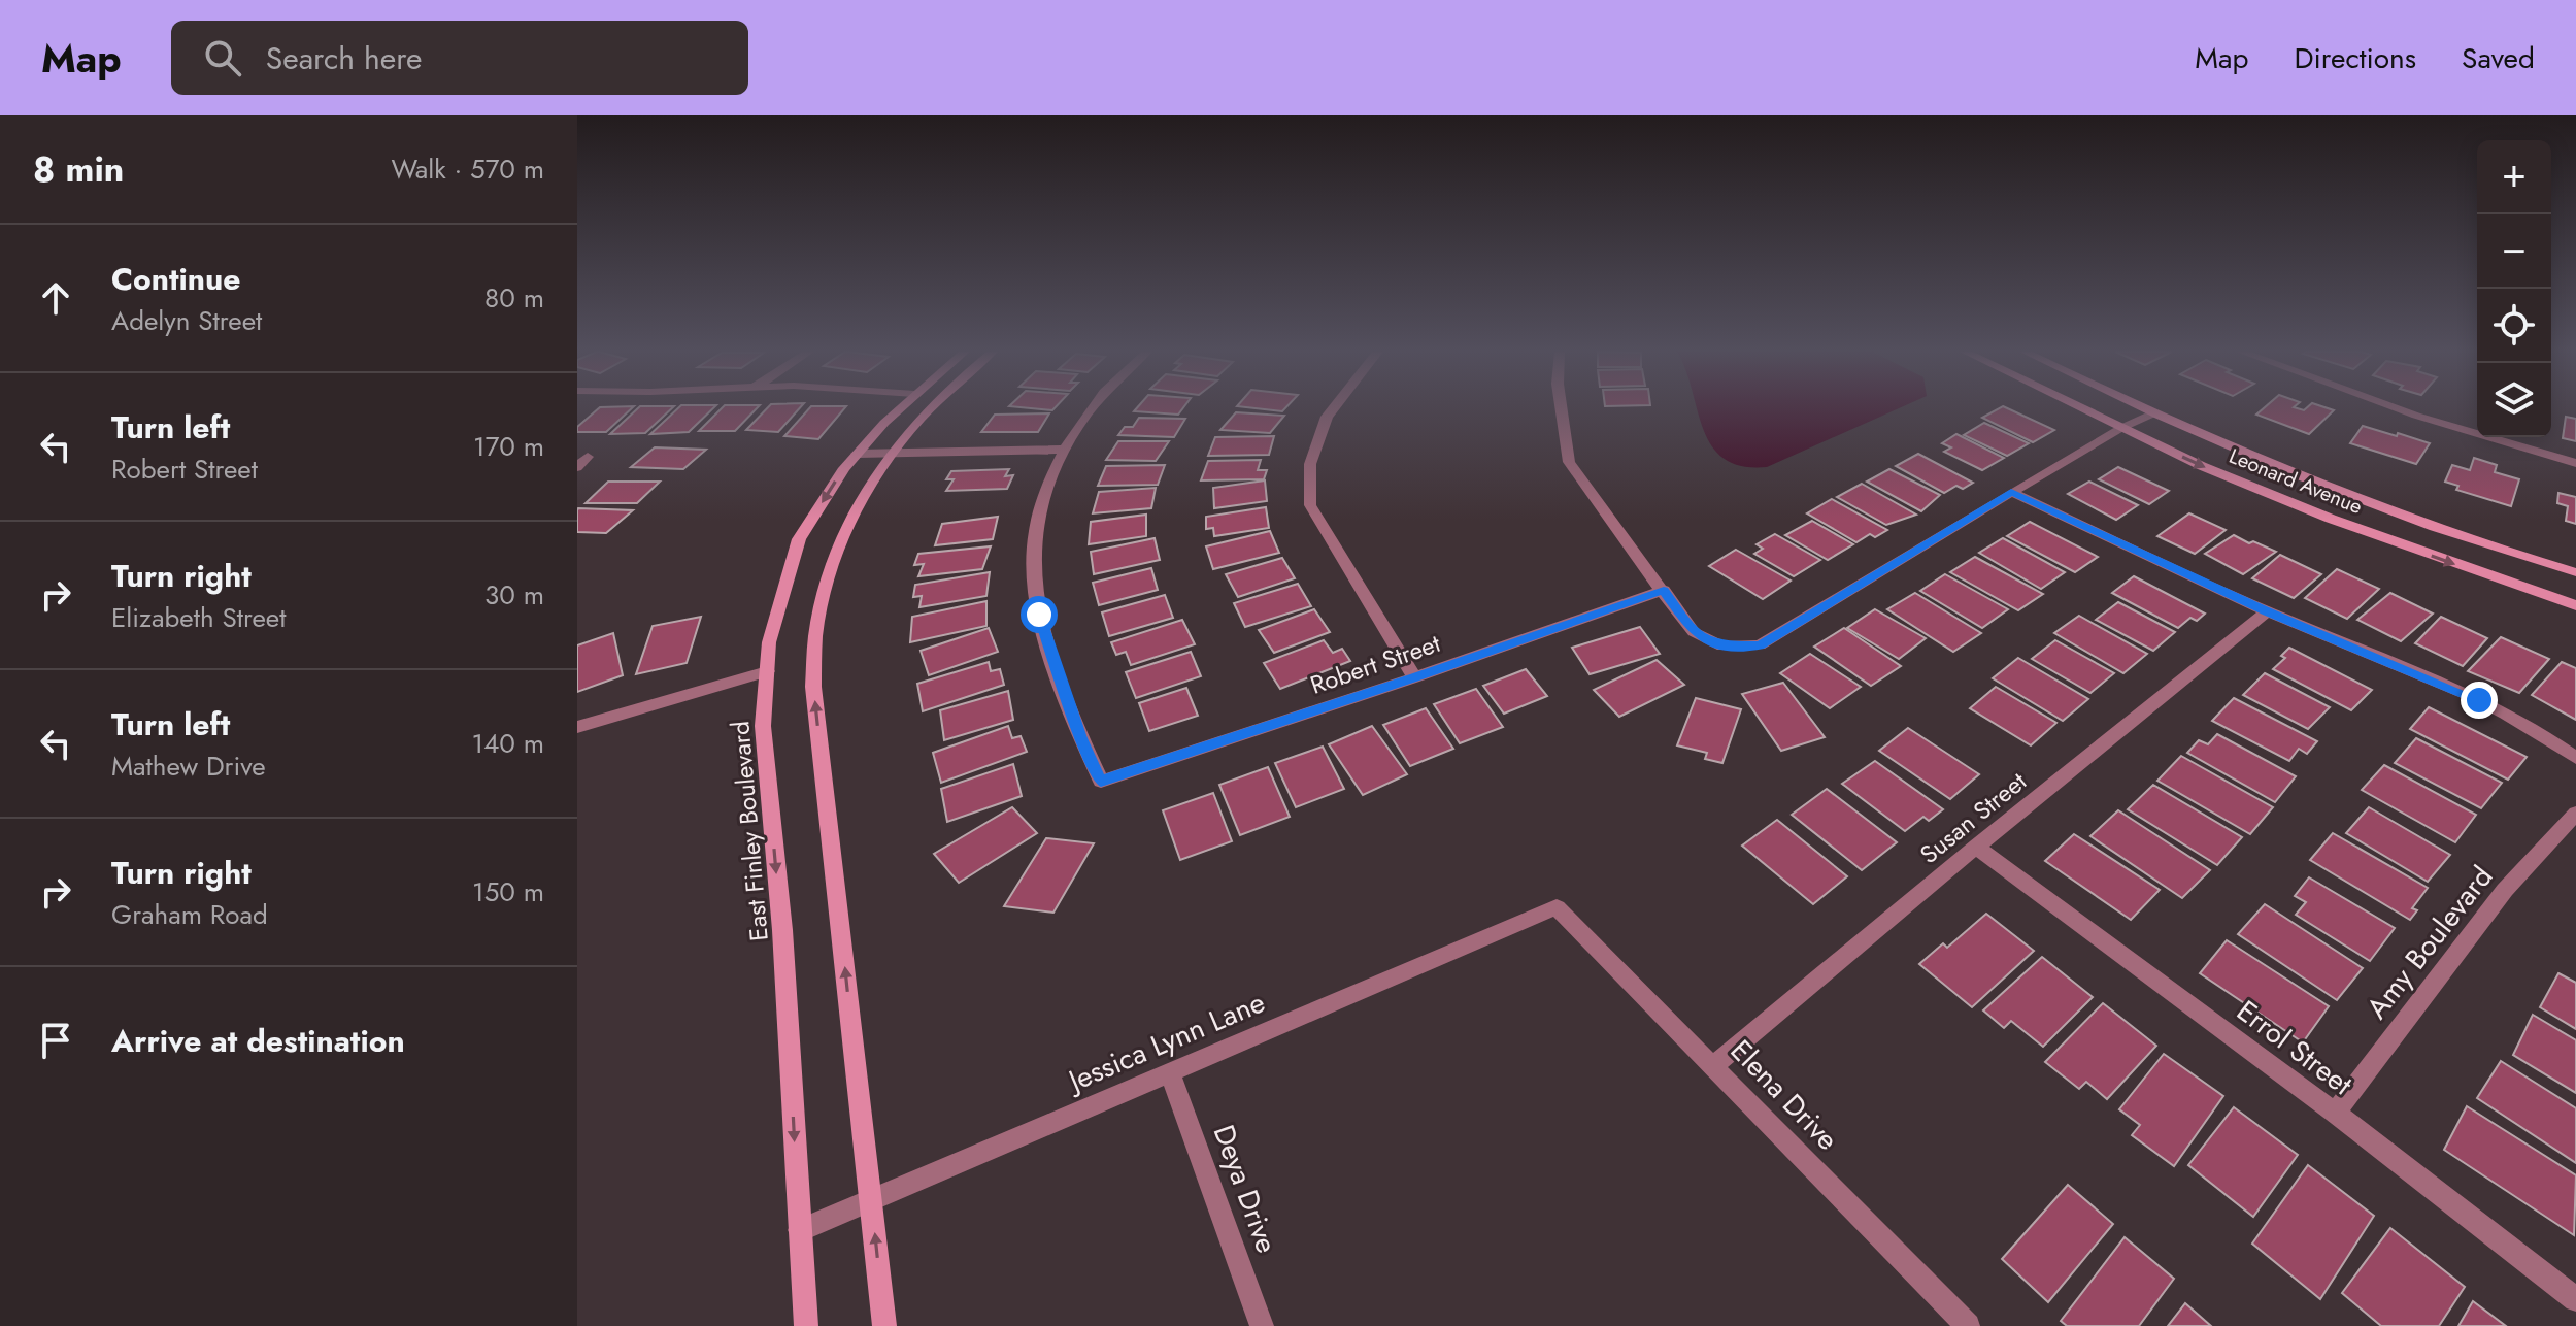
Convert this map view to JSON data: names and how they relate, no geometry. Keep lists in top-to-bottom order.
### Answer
{
  "streets": {
    "street": [
      "Leonard Avenue",
      "Robert Street",
      "Susan Street",
      "East Finley Boulevard",
      "Amy Boulevard",
      "Jessica Lynn Lane",
      "Errol Street",
      "Elena Drive",
      "Deya Drive"
    ]
  },
  "crossings": [
    ["Susan Street", "Errol Street"],
    ["Susan Street", "Elena Drive"],
    ["East Finley Boulevard", "Jessica Lynn Lane"],
    ["Amy Boulevard", "Errol Street"],
    ["Jessica Lynn Lane", "Elena Drive"],
    ["Jessica Lynn Lane", "Deya Drive"]
  ],
  "page": {
    "header": "Map",
    "search": "Search here",
    "nav": ["Map", "Directions", "Saved"],
    "heading": ["8 min", "Walk · 570 m"],
    "map_buttons": ["+", "−"],
    "list": [
      ["Continue", "Adelyn Street", "80 m"],
      ["Turn left", "Robert Street", "170 m"],
      ["Turn right", "Elizabeth Street", "30 m"],
      ["Turn left", "Mathew Drive", "140 m"],
      ["Turn right", "Graham Road", "150 m"],
      "Arrive at destination"
    ]
  }
}
